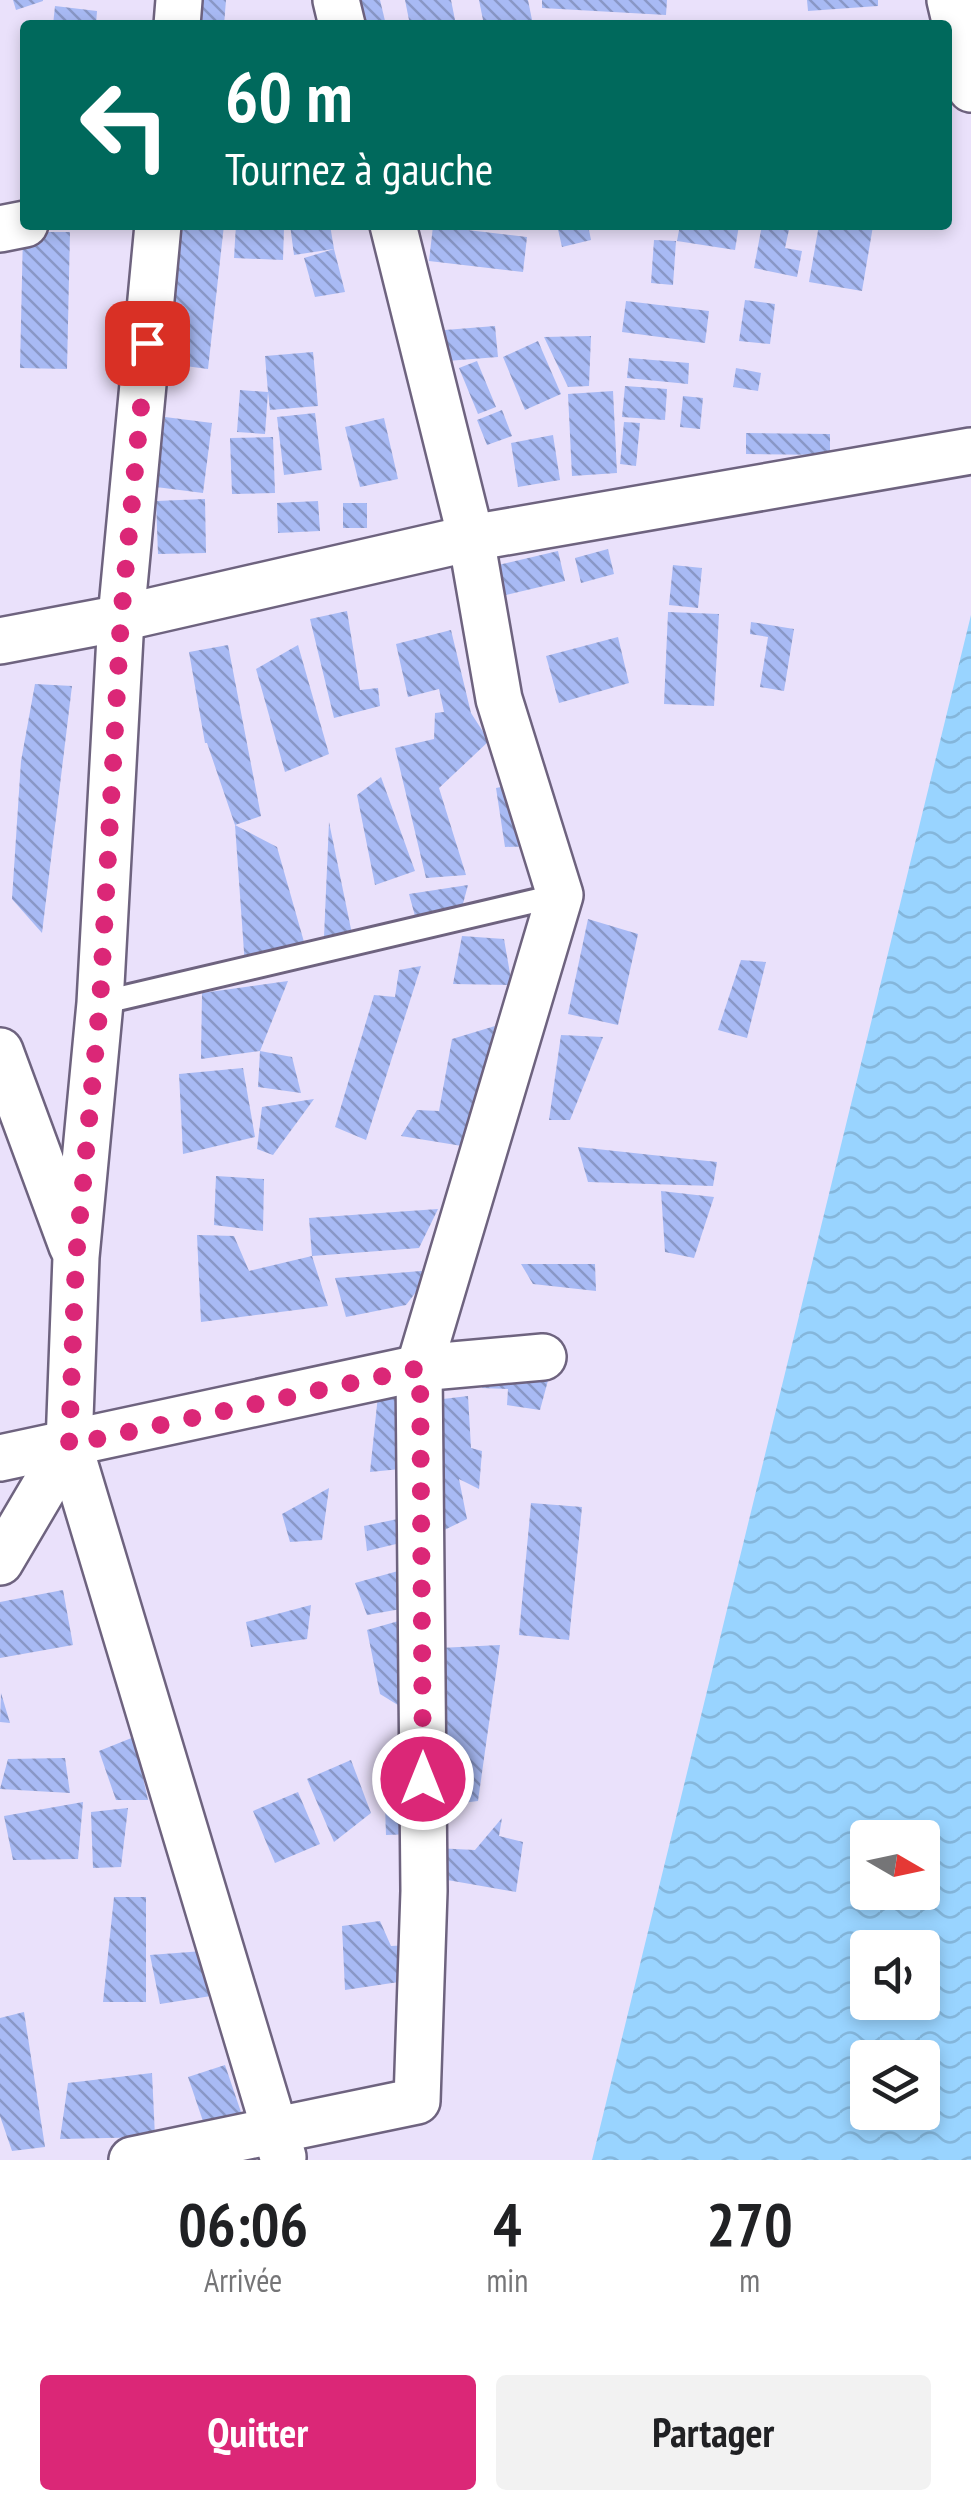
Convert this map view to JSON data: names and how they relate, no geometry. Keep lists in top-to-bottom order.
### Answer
{
  "north": "right",
  "page": {
    "turn": ["60 m", "Tournez à gauche"],
    "eta": [
      "06:06",
      "Arrivée",
      "4",
      "min",
      "270",
      "m"
    ],
    "buttons": ["Quitter", "Partager"]
  }
}
